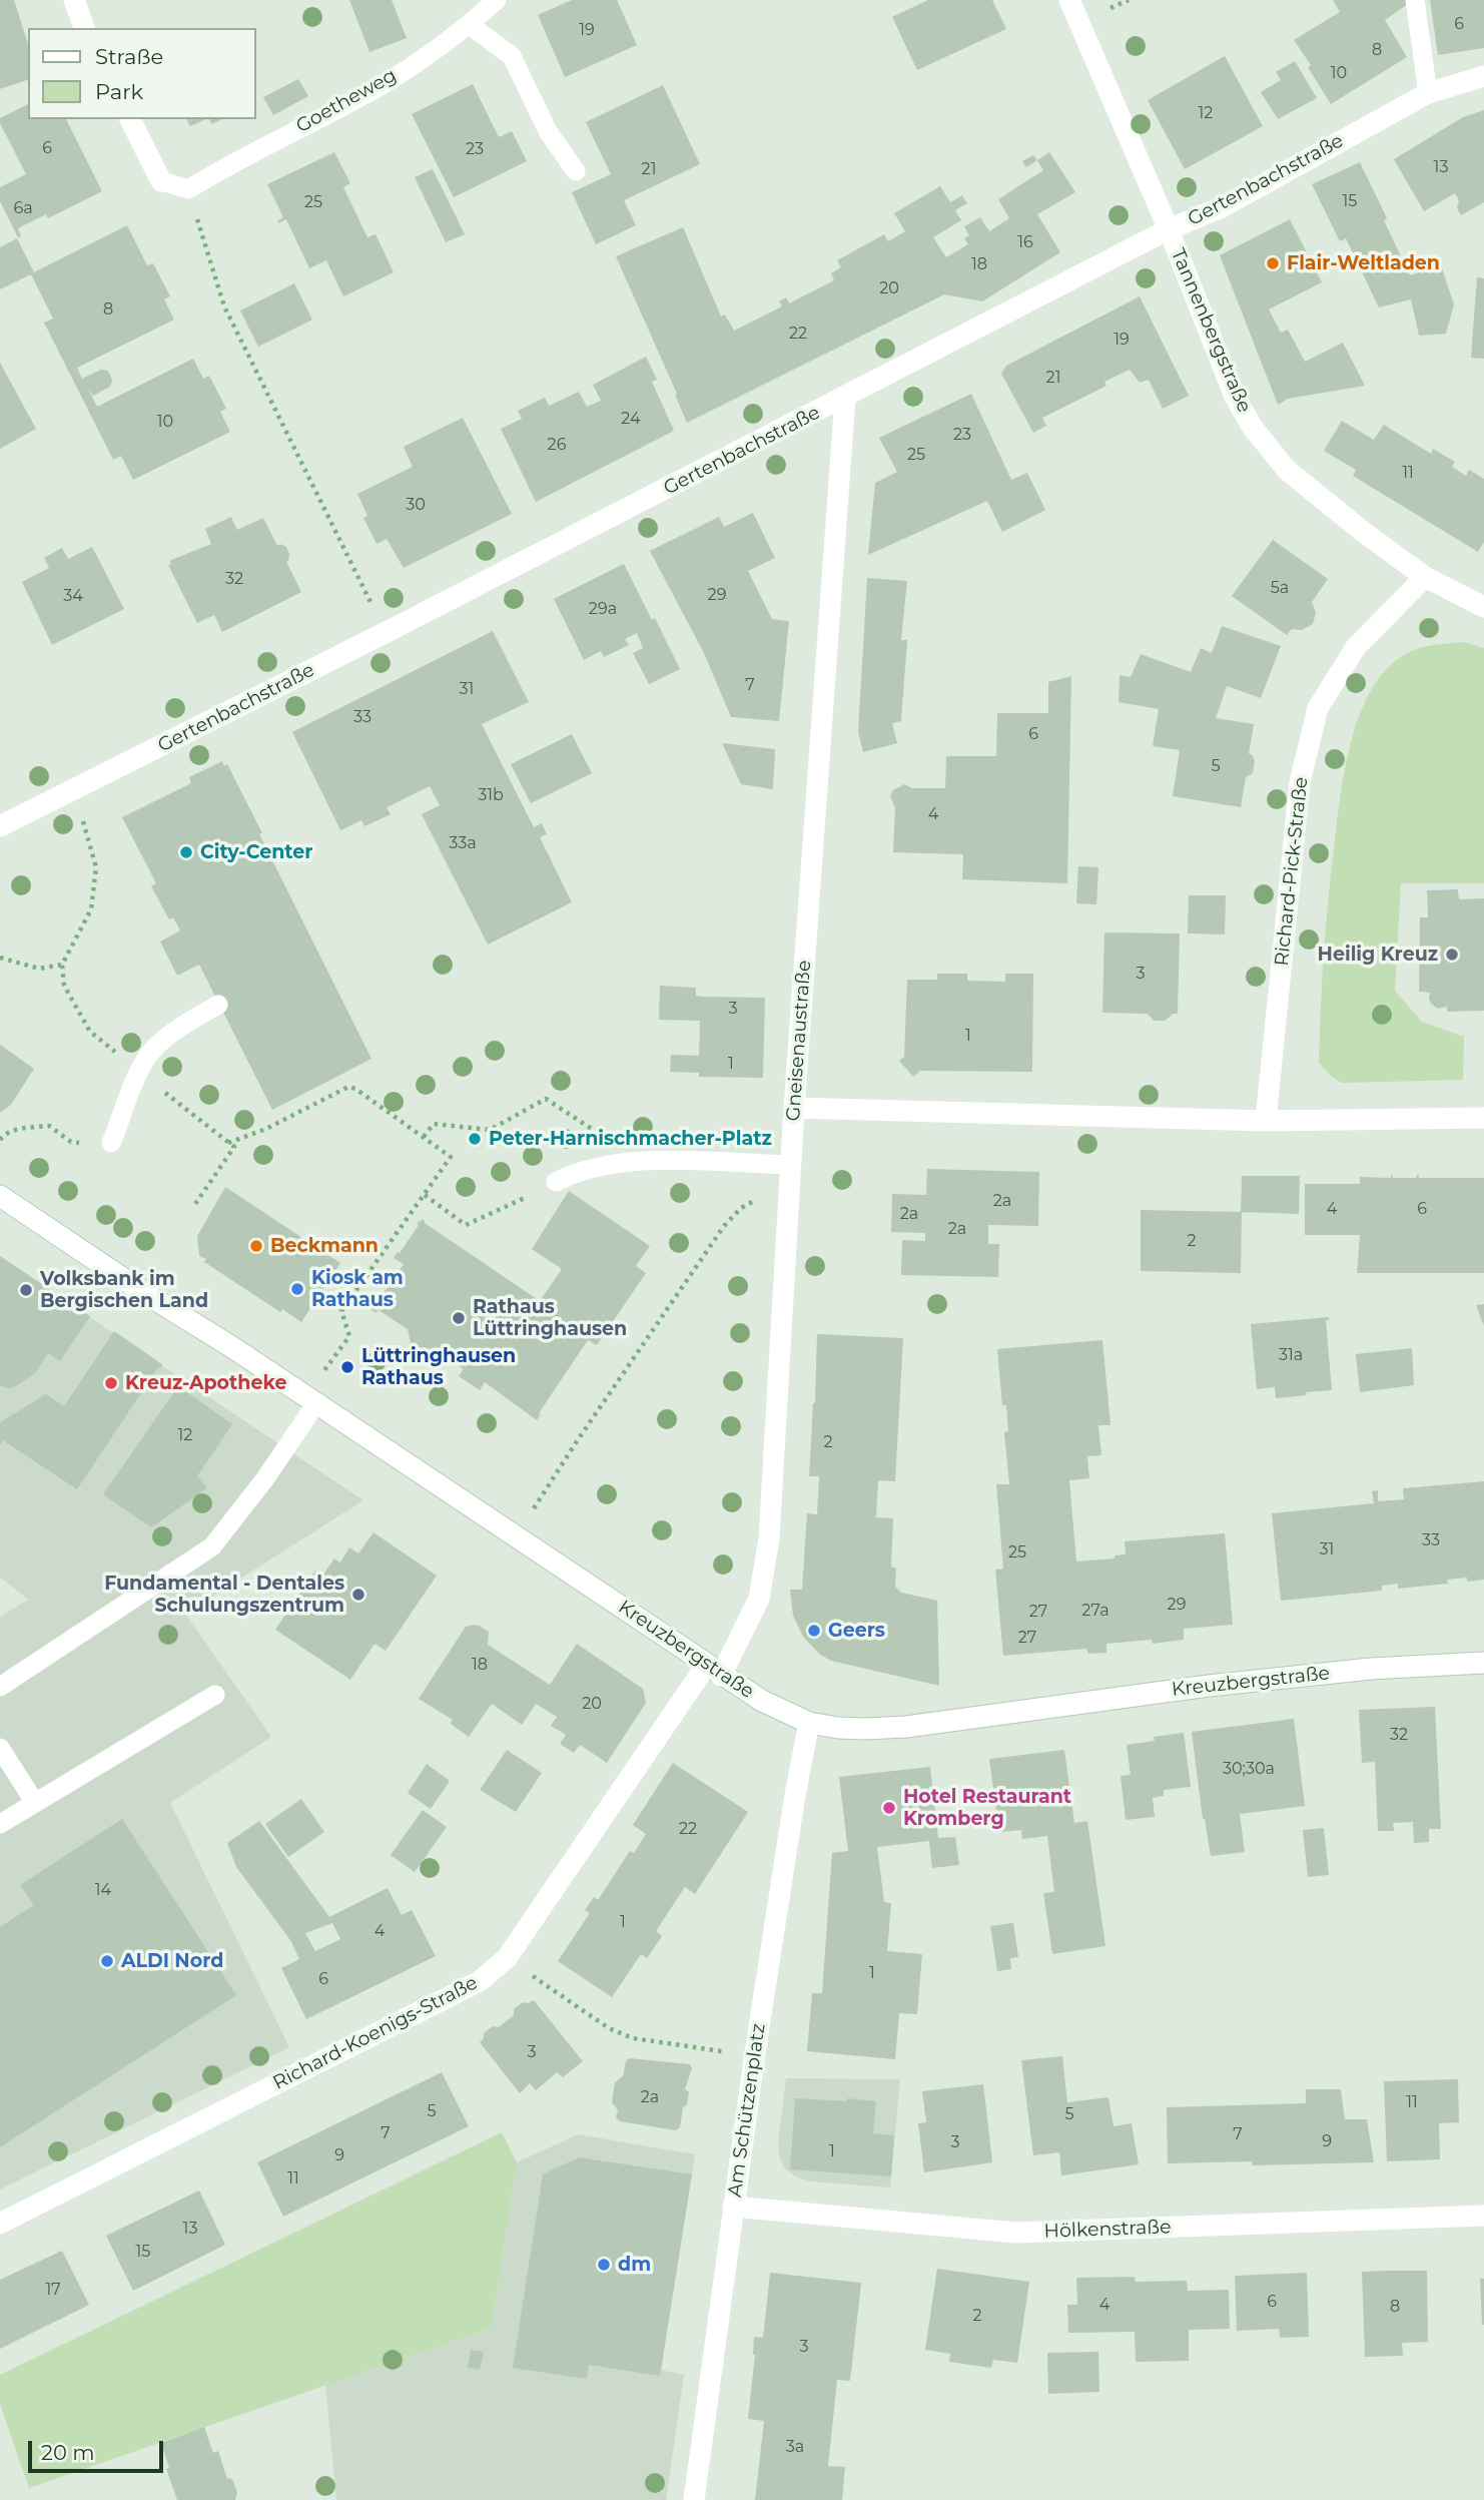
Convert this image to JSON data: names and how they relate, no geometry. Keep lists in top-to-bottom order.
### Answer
{
  "streets": {
    "street": [
      "Gertenbachstraße",
      "Tannenbergstraße",
      "Richard-Pick-Straße",
      "Gneisenaustraße",
      "Kreuzbergstraße",
      "Richard-Koenigs-Straße",
      "Am Schützenplatz",
      "Hölkenstraße"
    ],
    "lane": ["Goetheweg"]
  },
  "crossings": [
    ["Gertenbachstraße", "Tannenbergstraße"],
    ["Gertenbachstraße", "Gneisenaustraße"],
    ["Tannenbergstraße", "Richard-Pick-Straße"],
    ["Gneisenaustraße", "Kreuzbergstraße"],
    ["Gneisenaustraße", "Richard-Koenigs-Straße"],
    ["Kreuzbergstraße", "Richard-Koenigs-Straße"],
    ["Kreuzbergstraße", "Am Schützenplatz"],
    ["Am Schützenplatz", "Hölkenstraße"]
  ],
  "places": [
    "Flair-Weltladen",
    "City-Center",
    "Heilig Kreuz",
    "Peter-Harnischmacher-Platz",
    "Beckmann",
    "Kiosk am Rathaus",
    "Volksbank im Bergischen Land",
    "Rathaus Lüttringhausen",
    "Lüttringhausen Rathaus",
    "Kreuz-Apotheke",
    "Fundamental - Dentales Schulungszentrum",
    "Geers",
    "Hotel Restaurant Kromberg",
    "ALDI Nord",
    "dm"
  ],
  "house_numbers": [
    "6",
    "19",
    "8",
    "10",
    "12",
    "6",
    "23",
    "13",
    "21",
    "15",
    "25",
    "6a",
    "16",
    "18",
    "20",
    "8",
    "22",
    "19",
    "21",
    "24",
    "10",
    "23",
    "26",
    "25",
    "11",
    "30",
    "32",
    "5a",
    "29",
    "34",
    "29a",
    "7",
    "31",
    "33",
    "6",
    "5",
    "31b",
    "4",
    "33a",
    "3",
    "3",
    "1",
    "1",
    "2a",
    "4",
    "6",
    "2a",
    "2a",
    "2",
    "31a",
    "12",
    "2",
    "33",
    "31",
    "25",
    "29",
    "27a",
    "27",
    "27",
    "18",
    "20",
    "32",
    "30;30a",
    "22",
    "14",
    "1",
    "4",
    "1",
    "6",
    "3",
    "2a",
    "11",
    "5",
    "5",
    "7",
    "7",
    "9",
    "3",
    "1",
    "9",
    "11",
    "13",
    "15",
    "17",
    "6",
    "4",
    "8",
    "2",
    "3",
    "3a"
  ],
  "legend": ["Straße", "Park"],
  "scale_bar": "20 m"
}
